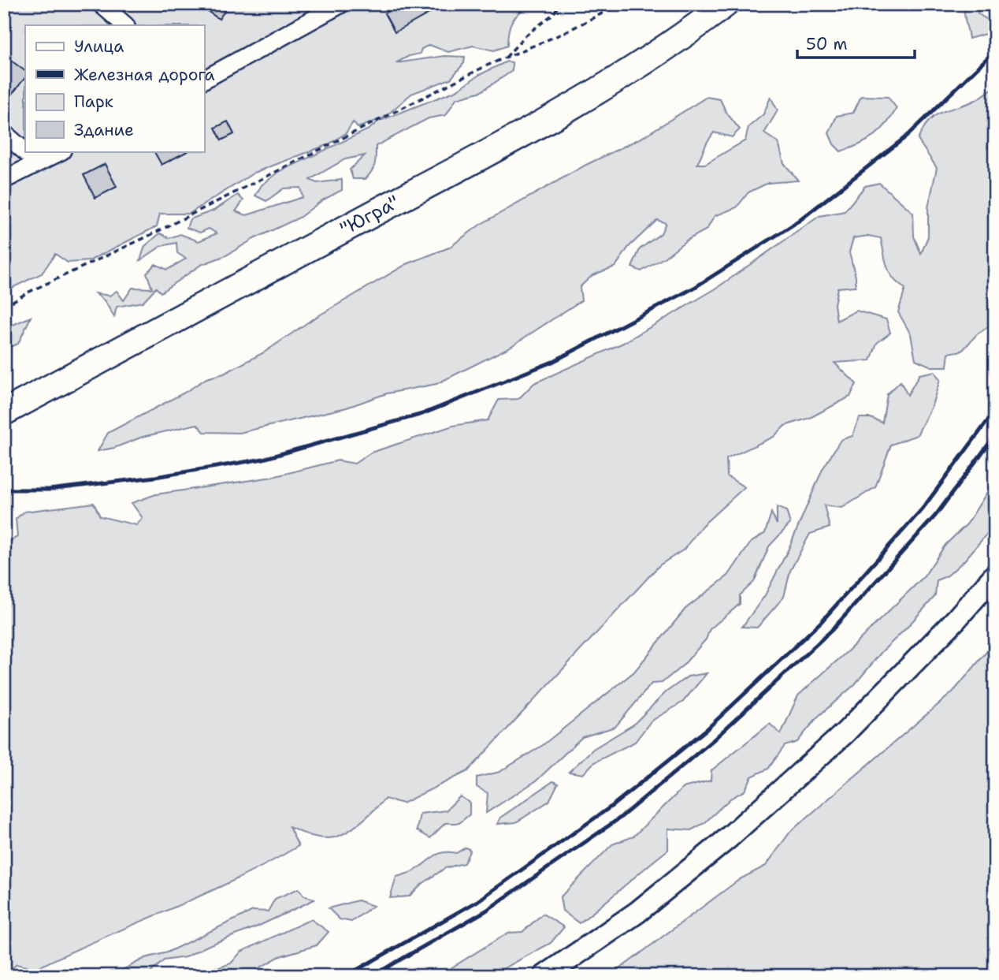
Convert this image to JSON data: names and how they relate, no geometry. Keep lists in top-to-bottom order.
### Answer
{
  "streets": {
    "highway": ["\"Югра\""]
  },
  "legend": [
    "Улица",
    "Железная дорога",
    "Парк",
    "Здание"
  ],
  "scale_bar": "50 m"
}
